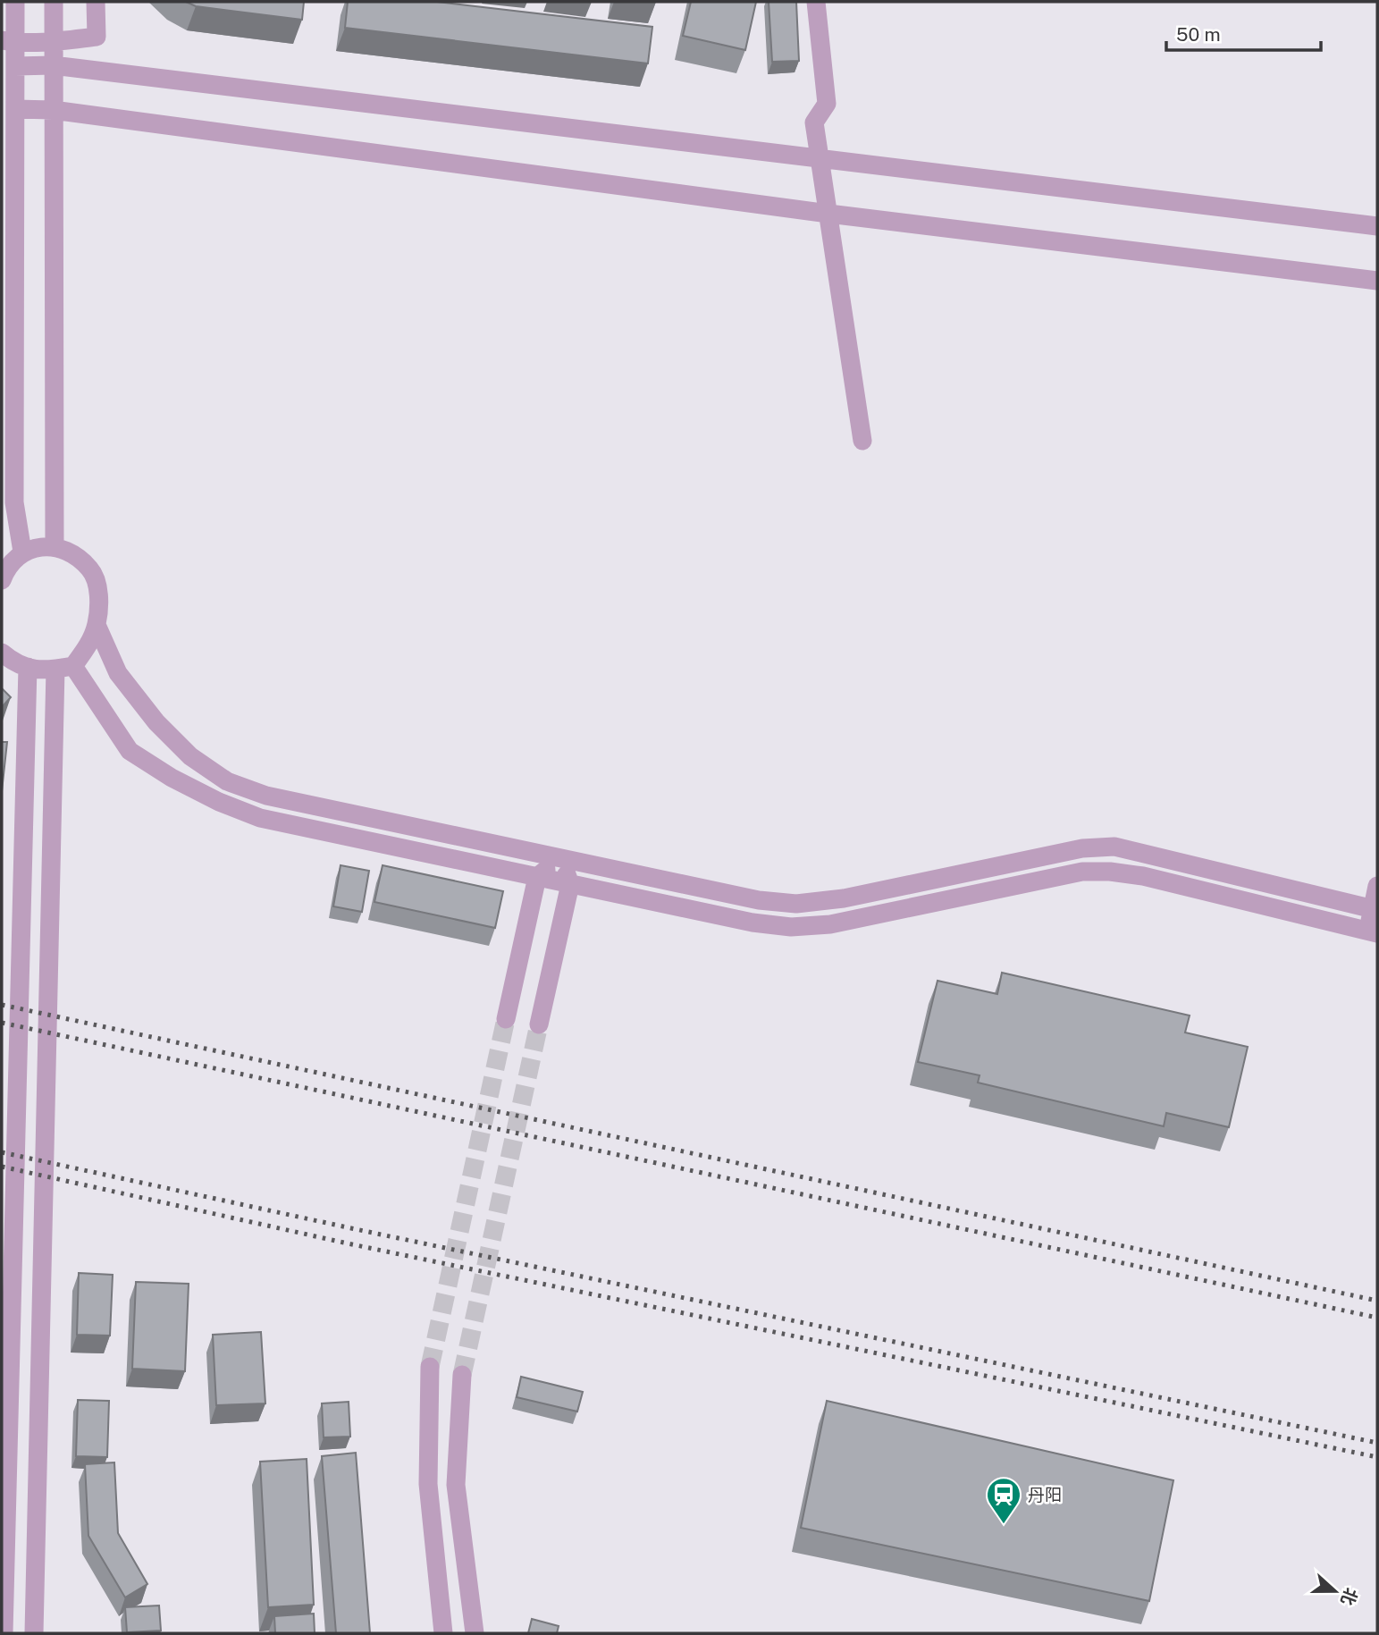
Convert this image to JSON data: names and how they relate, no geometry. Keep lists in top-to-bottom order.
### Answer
{
  "places": {
    "station": ["丹阳"]
  },
  "scale_bar": "50 m",
  "north": "right"
}
